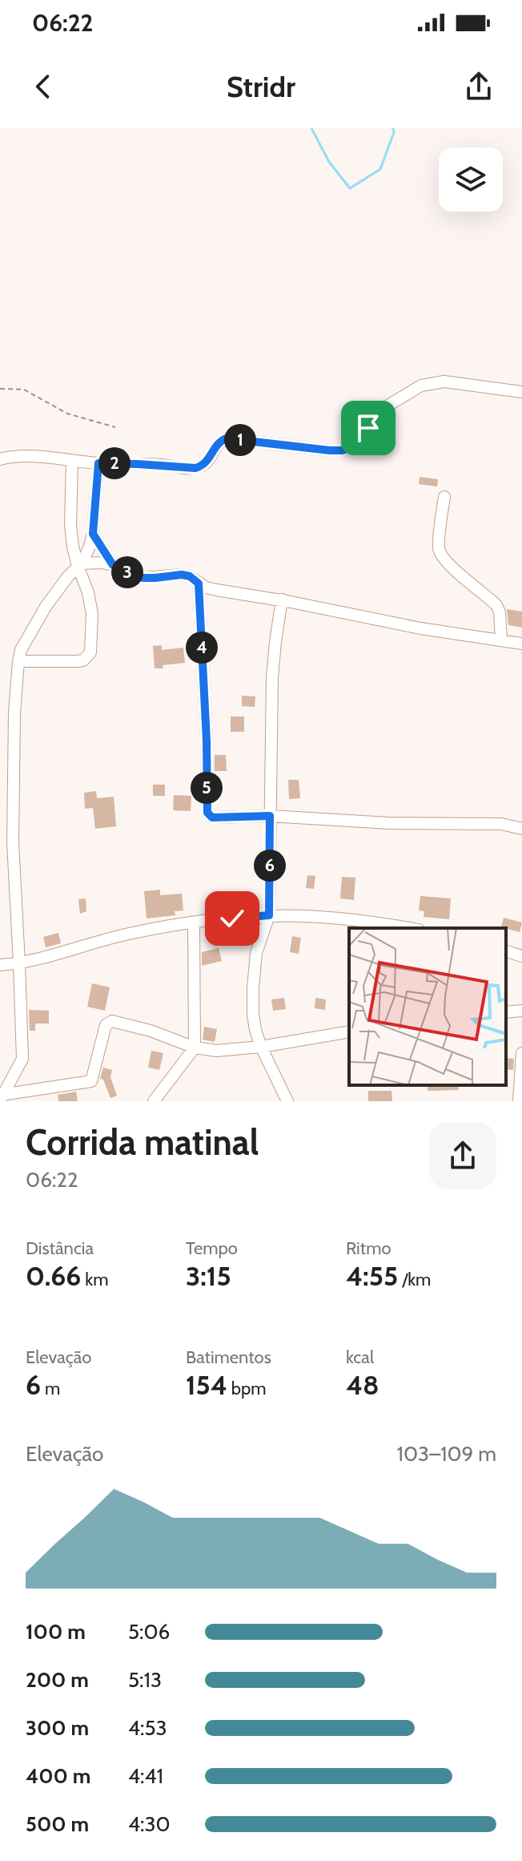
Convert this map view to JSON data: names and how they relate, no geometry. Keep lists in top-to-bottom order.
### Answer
{
  "page": {
    "status": "06:22",
    "header": "Stridr",
    "pins": [
      "1",
      "2",
      "3",
      "4",
      "5",
      "6"
    ],
    "heading": ["Corrida matinal", "06:22"],
    "stats": [
      ["Distância", "0.66 km"],
      ["Tempo", "3:15"],
      ["Ritmo", "4:55 /km"],
      ["Elevação", "6 m"],
      ["Batimentos", "154 bpm"],
      ["kcal", "48"]
    ],
    "chart": ["Elevação", "103–109 m"],
    "list": [
      {
        "name": "100 m",
        "note": "5:06"
      },
      {
        "name": "200 m",
        "note": "5:13"
      },
      {
        "name": "300 m",
        "note": "4:53"
      },
      {
        "name": "400 m",
        "note": "4:41"
      },
      {
        "name": "500 m",
        "note": "4:30"
      }
    ]
  }
}
